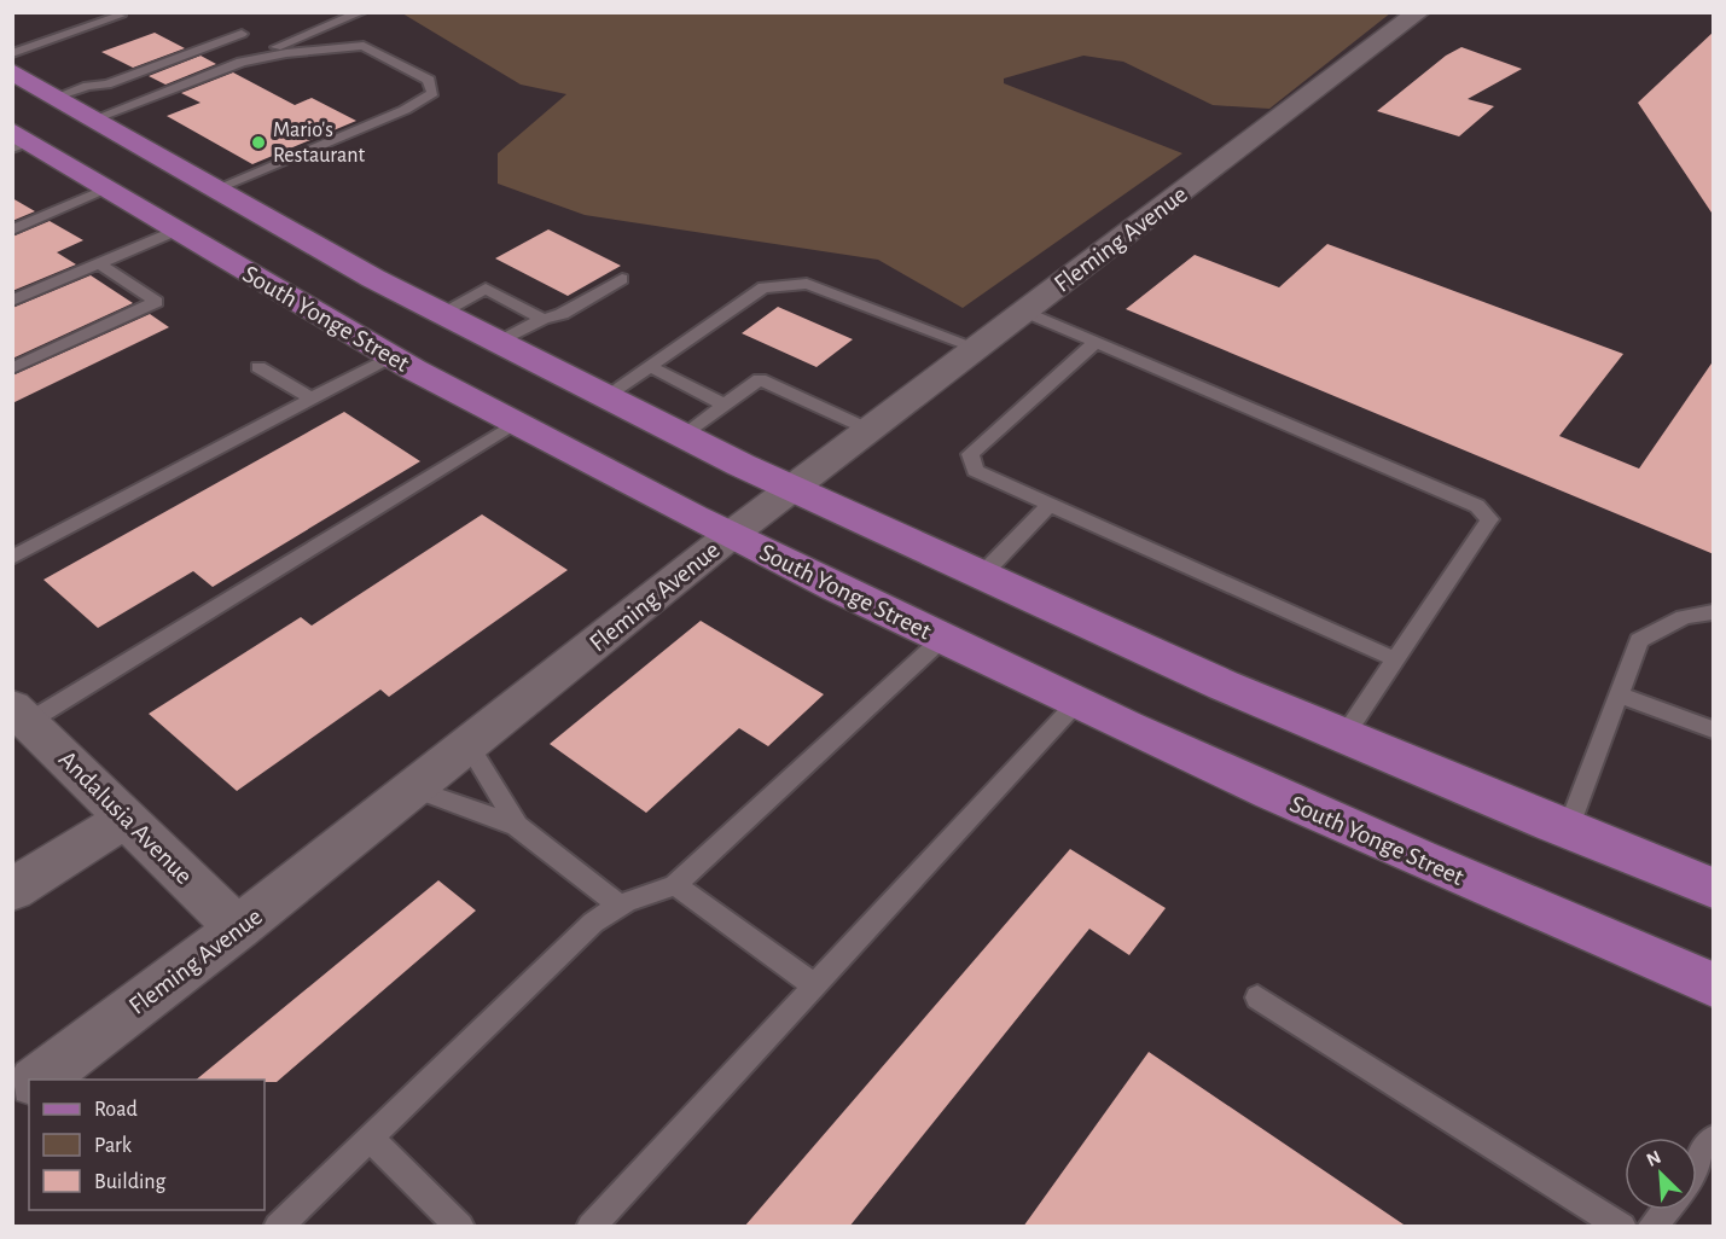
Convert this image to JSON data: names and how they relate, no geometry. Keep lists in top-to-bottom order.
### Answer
{
  "streets": {
    "main road": ["South Yonge Street"],
    "street": ["Fleming Avenue", "Andalusia Avenue"]
  },
  "crossings": [
    ["Fleming Avenue", "South Yonge Street"],
    ["Fleming Avenue", "Andalusia Avenue"]
  ],
  "places": ["Mario's Restaurant"],
  "legend": ["Road", "Park", "Building"],
  "north": "top left"
}
